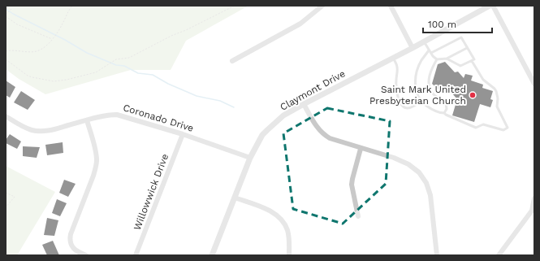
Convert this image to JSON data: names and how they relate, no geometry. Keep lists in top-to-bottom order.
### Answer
{
  "streets": {
    "street": ["Claymont Drive", "Coronado Drive", "Willowwick Drive"]
  },
  "crossings": [
    ["Claymont Drive", "Coronado Drive"],
    ["Coronado Drive", "Willowwick Drive"]
  ],
  "places": ["Saint Mark United Presbyterian Church"],
  "scale_bar": "100 m"
}
